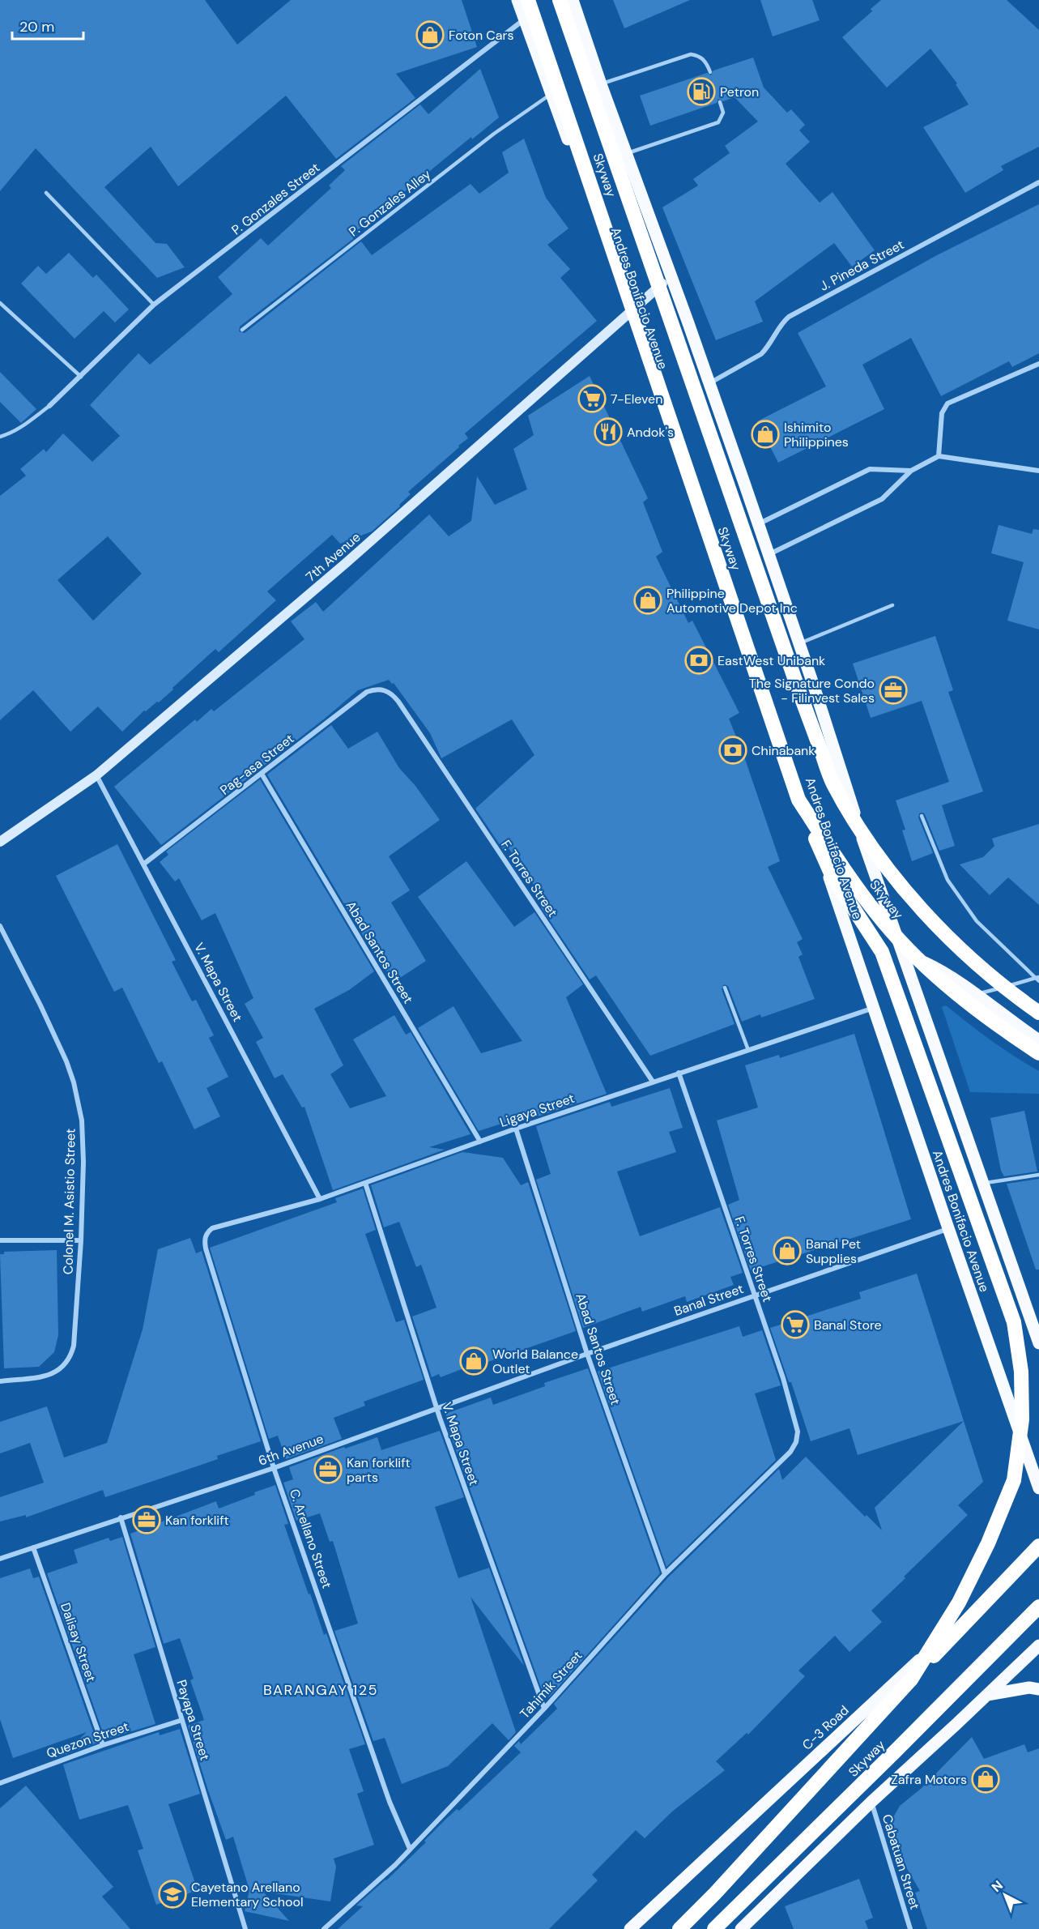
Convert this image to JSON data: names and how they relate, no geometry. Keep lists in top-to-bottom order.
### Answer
{
  "streets": {
    "highway": ["Skyway"],
    "main road": ["Andres Bonifacio Avenue", "7th Avenue", "C-3 Road"],
    "street": [
      "P. Gonzales Street",
      "J. Pineda Street",
      "Pag-asa Street",
      "F. Torres Street",
      "Abad Santos Street",
      "V. Mapa Street",
      "Ligaya Street",
      "Colonel M. Asistio Street",
      "Banal Street",
      "6th Avenue",
      "C. Arellano Street",
      "Dalisay Street",
      "Tahimik Street",
      "Payapa Street",
      "Quezon Street",
      "Cabatuan Street"
    ],
    "lane": ["P. Gonzales Alley"]
  },
  "crossings": [
    ["P. Gonzales Street", "Andres Bonifacio Avenue"],
    ["P. Gonzales Alley", "Andres Bonifacio Avenue"],
    ["Andres Bonifacio Avenue", "7th Avenue"],
    ["Andres Bonifacio Avenue", "Ligaya Street"],
    ["Andres Bonifacio Avenue", "Banal Street"],
    ["7th Avenue", "V. Mapa Street"],
    ["Pag-asa Street", "F. Torres Street"],
    ["Pag-asa Street", "Abad Santos Street"],
    ["Pag-asa Street", "V. Mapa Street"],
    ["F. Torres Street", "Ligaya Street"],
    ["F. Torres Street", "Banal Street"],
    ["F. Torres Street", "Tahimik Street"],
    ["Abad Santos Street", "Ligaya Street"],
    ["Abad Santos Street", "Banal Street"],
    ["Abad Santos Street", "6th Avenue"],
    ["Abad Santos Street", "Tahimik Street"],
    ["V. Mapa Street", "Ligaya Street"],
    ["V. Mapa Street", "6th Avenue"],
    ["V. Mapa Street", "Tahimik Street"],
    ["Ligaya Street", "C. Arellano Street"],
    ["Banal Street", "6th Avenue"],
    ["6th Avenue", "C. Arellano Street"],
    ["6th Avenue", "Dalisay Street"],
    ["6th Avenue", "Payapa Street"],
    ["C. Arellano Street", "Tahimik Street"],
    ["Dalisay Street", "Quezon Street"],
    ["Payapa Street", "Quezon Street"]
  ],
  "districts": ["BARANGAY 125"],
  "places": {
    "shop": [
      "Foton Cars",
      "Ishimito Philippines",
      "Philippine Automotive Depot Inc",
      "Banal Pet Supplies",
      "World Balance Outlet",
      "Zafra Motors"
    ],
    "fuel station": ["Petron"],
    "supermarket": ["7-Eleven", "Banal Store"],
    "restaurant": ["Andok's"],
    "bank": ["EastWest Unibank", "Chinabank"],
    "office": ["The Signature Condo - Filinvest Sales", "Kan forklift parts", "Kan forklift"],
    "school or university": ["Cayetano Arellano Elementary School"]
  },
  "scale_bar": "20 m",
  "north": "top left"
}
